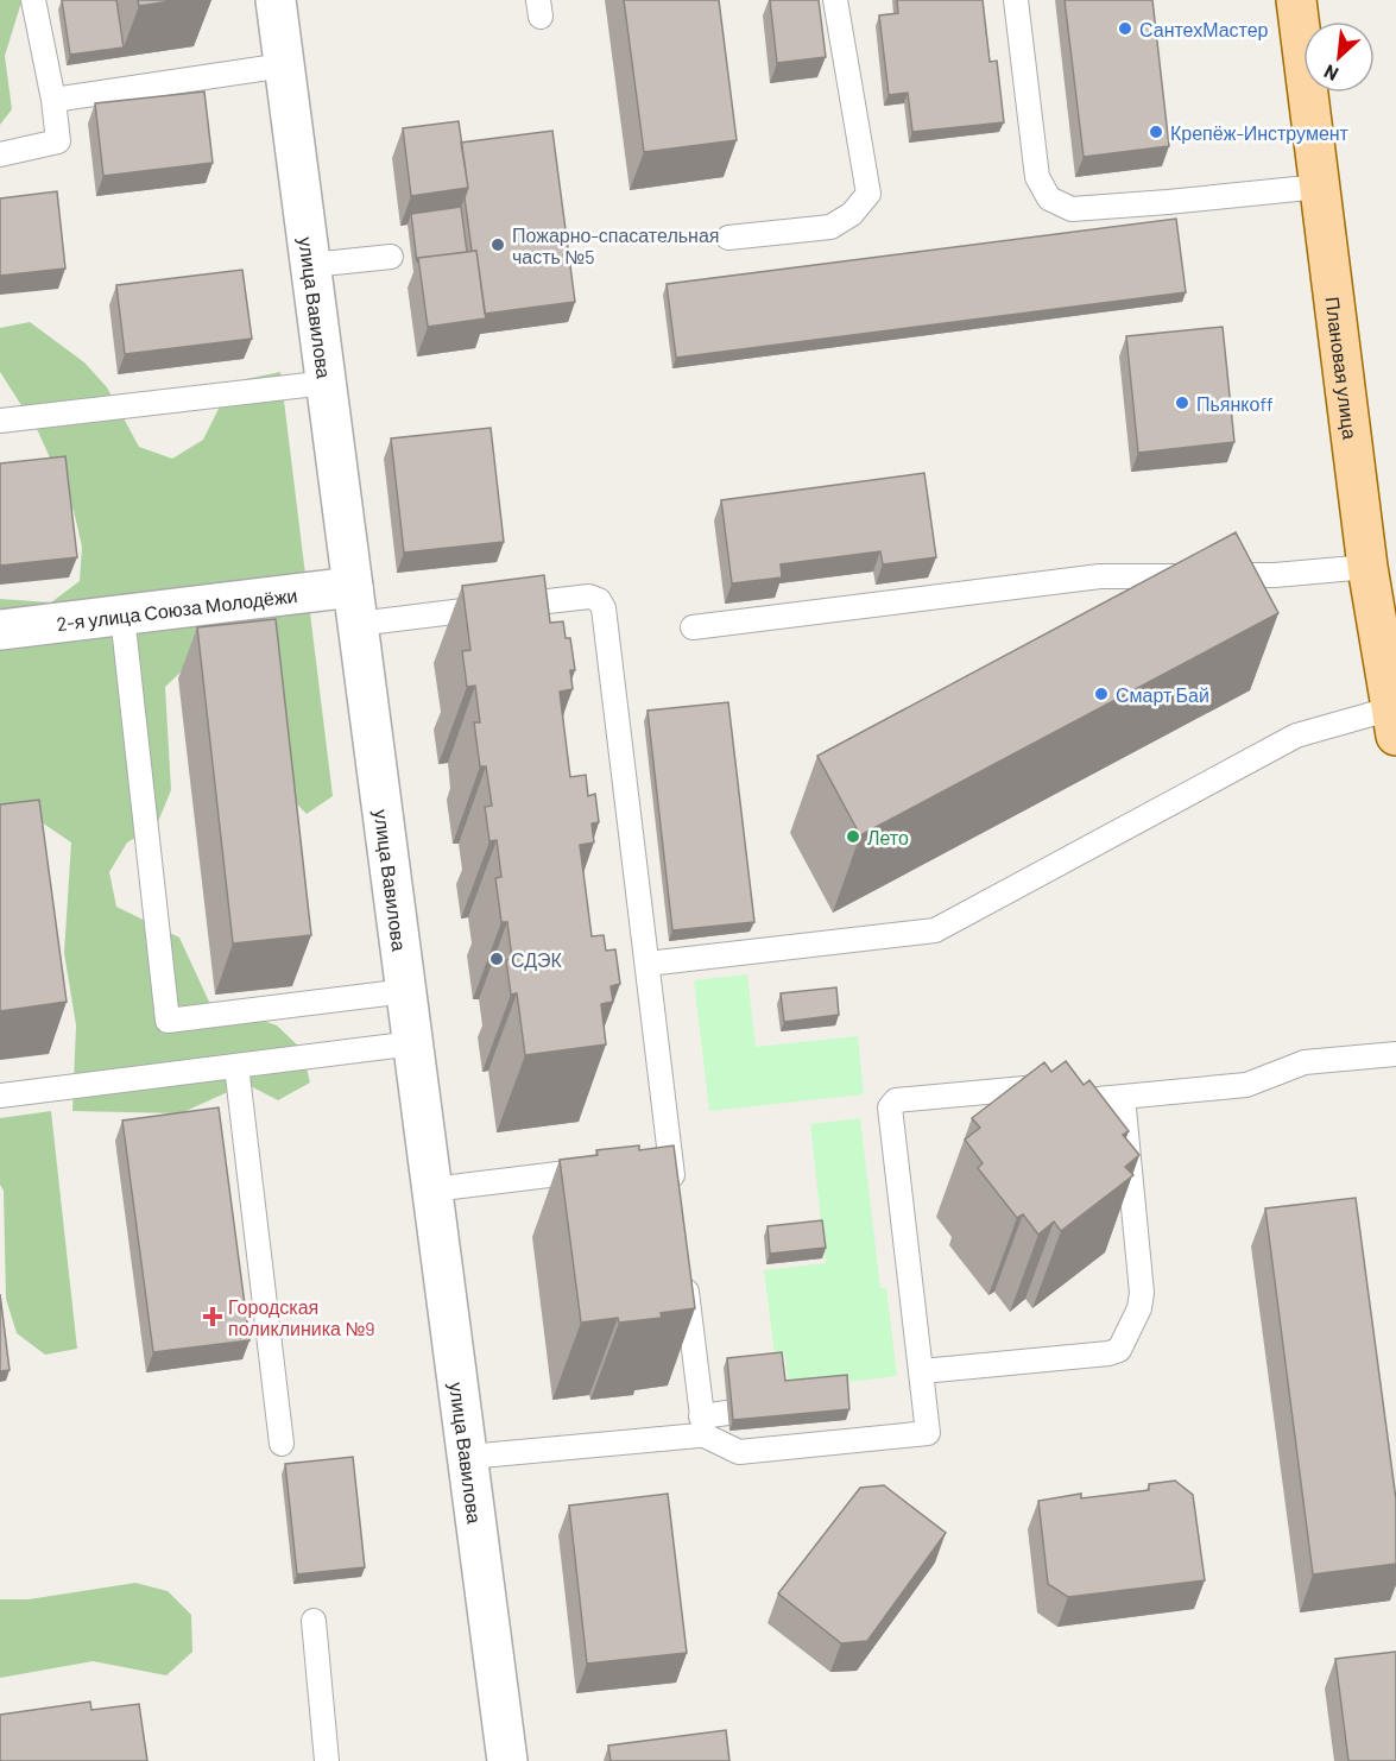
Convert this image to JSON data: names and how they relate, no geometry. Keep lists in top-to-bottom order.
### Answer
{
  "streets": {
    "main road": ["Плановая улица"],
    "street": ["улица Вавилова", "2-я улица Союза Молодёжи"]
  },
  "crossings": [
    ["улица Вавилова", "2-я улица Союза Молодёжи"]
  ],
  "places": {
    "other": [
      "СантехМастер",
      "Крепёж-Инструмент",
      "Пожарно-спасательная часть №5",
      "Пьянкоff",
      "Смарт Бай",
      "Лето",
      "СДЭК"
    ],
    "health": ["Городская поликлиника №9"]
  },
  "north": "bottom left"
}
